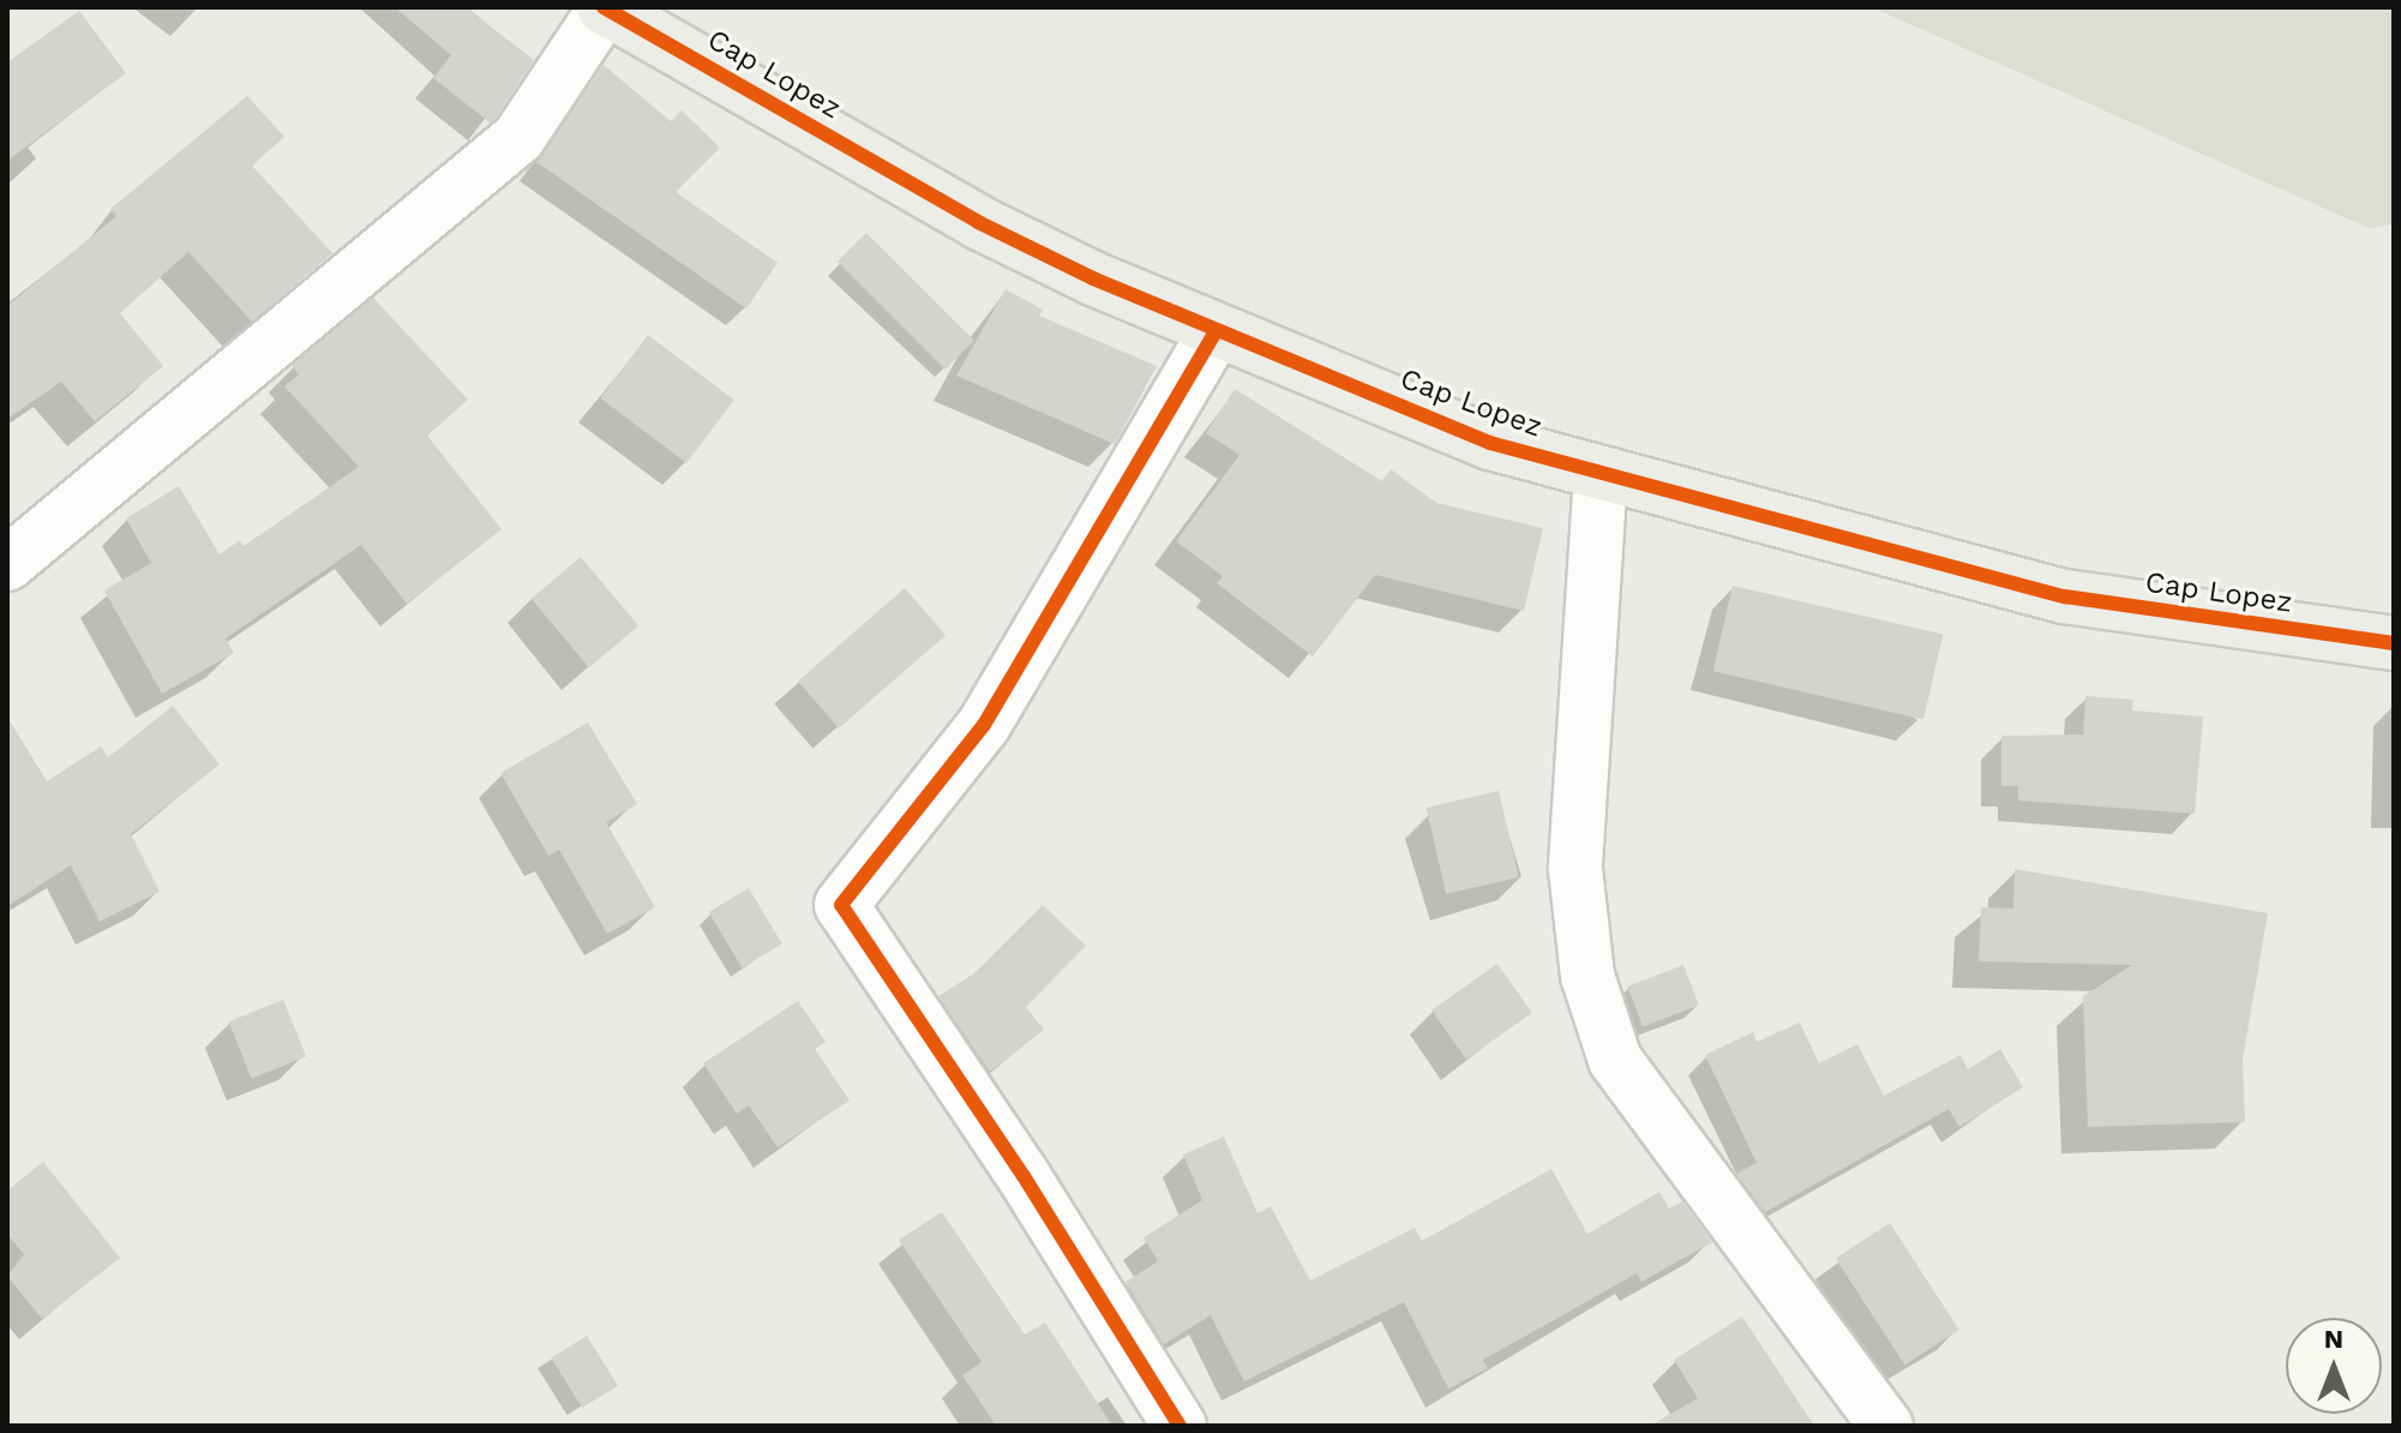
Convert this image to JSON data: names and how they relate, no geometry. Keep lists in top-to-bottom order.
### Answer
{
  "streets": {
    "street": ["Cap Lopez"]
  },
  "north": "top"
}
